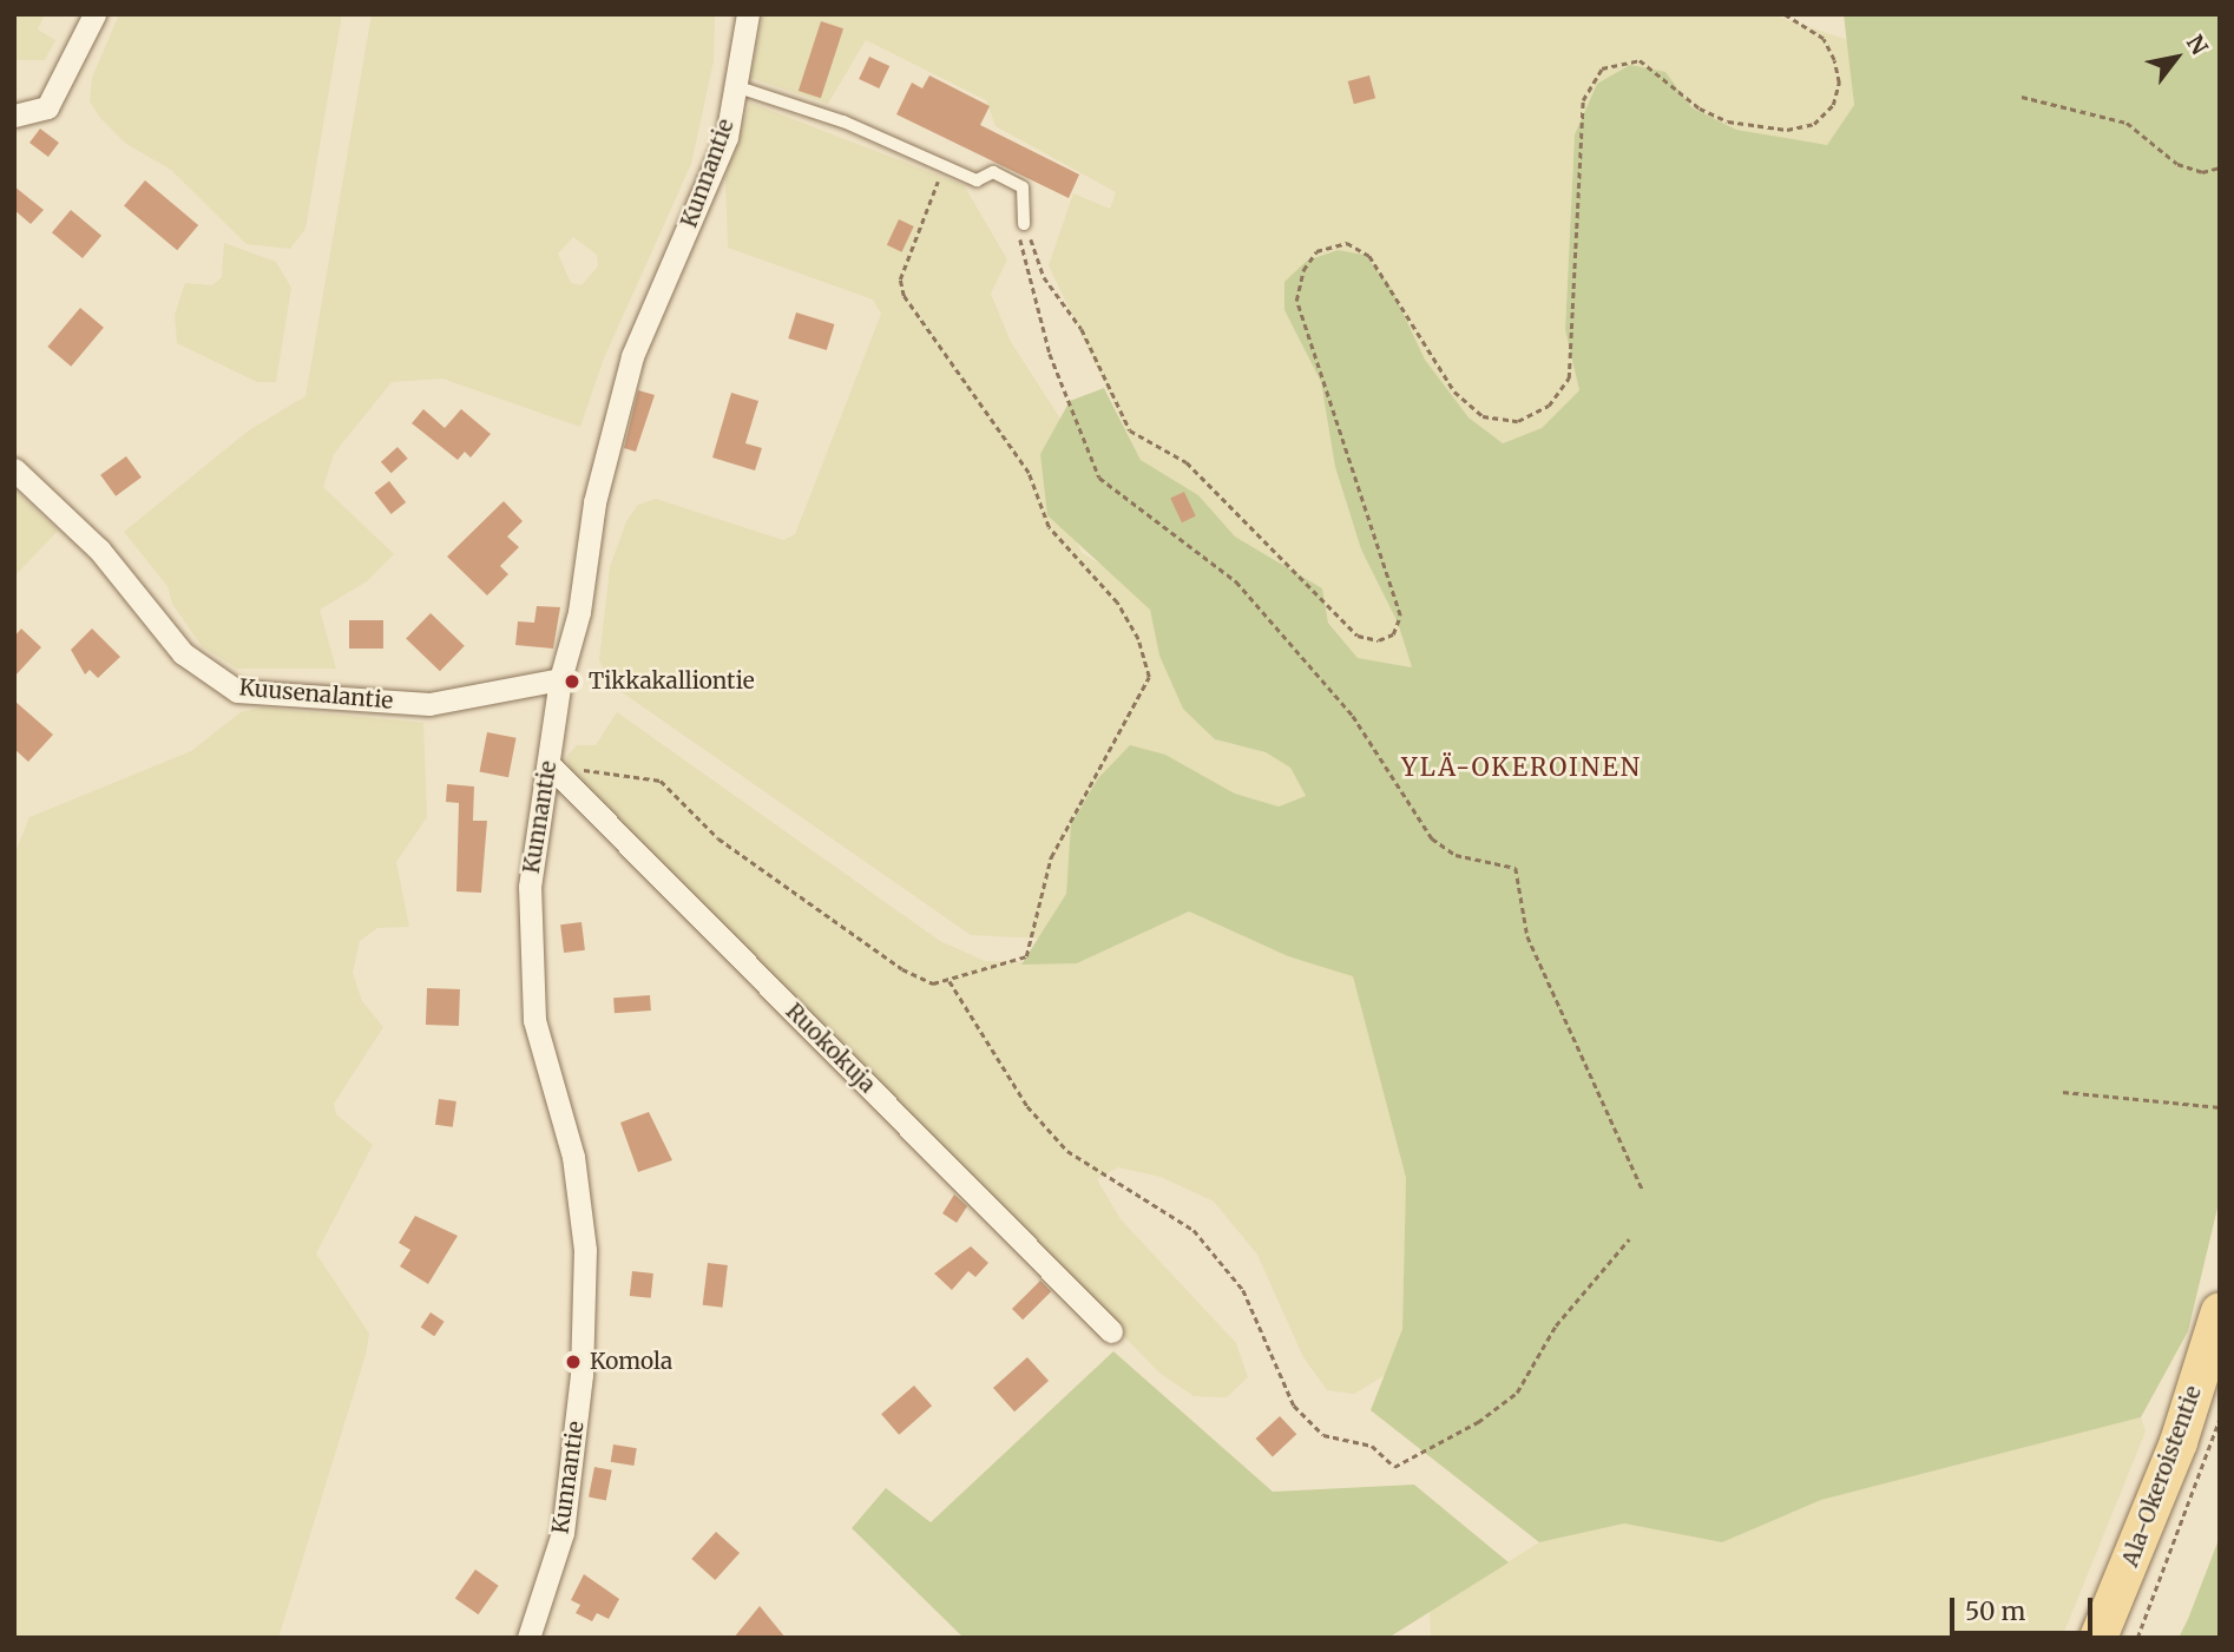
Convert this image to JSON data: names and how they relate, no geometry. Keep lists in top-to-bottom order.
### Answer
{
  "streets": {
    "main road": ["Ala-Okeroistentie"],
    "street": ["Kunnantie", "Kuusenalantie", "Ruokokuja"]
  },
  "crossings": [
    ["Kunnantie", "Kuusenalantie"],
    ["Kunnantie", "Ruokokuja"]
  ],
  "districts": ["YLÄ-OKEROINEN"],
  "places": ["Tikkakalliontie", "Komola"],
  "scale_bar": "50 m",
  "north": "top right"
}
